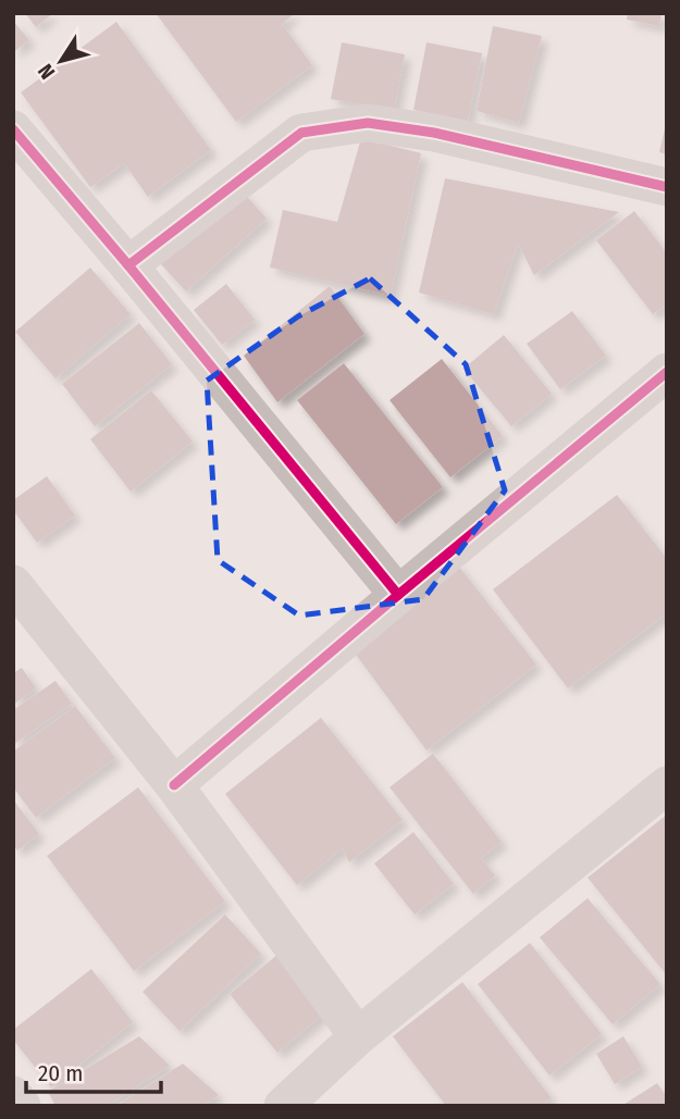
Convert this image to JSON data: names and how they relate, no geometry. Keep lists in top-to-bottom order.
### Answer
{
  "scale_bar": "20 m",
  "north": "bottom left"
}
